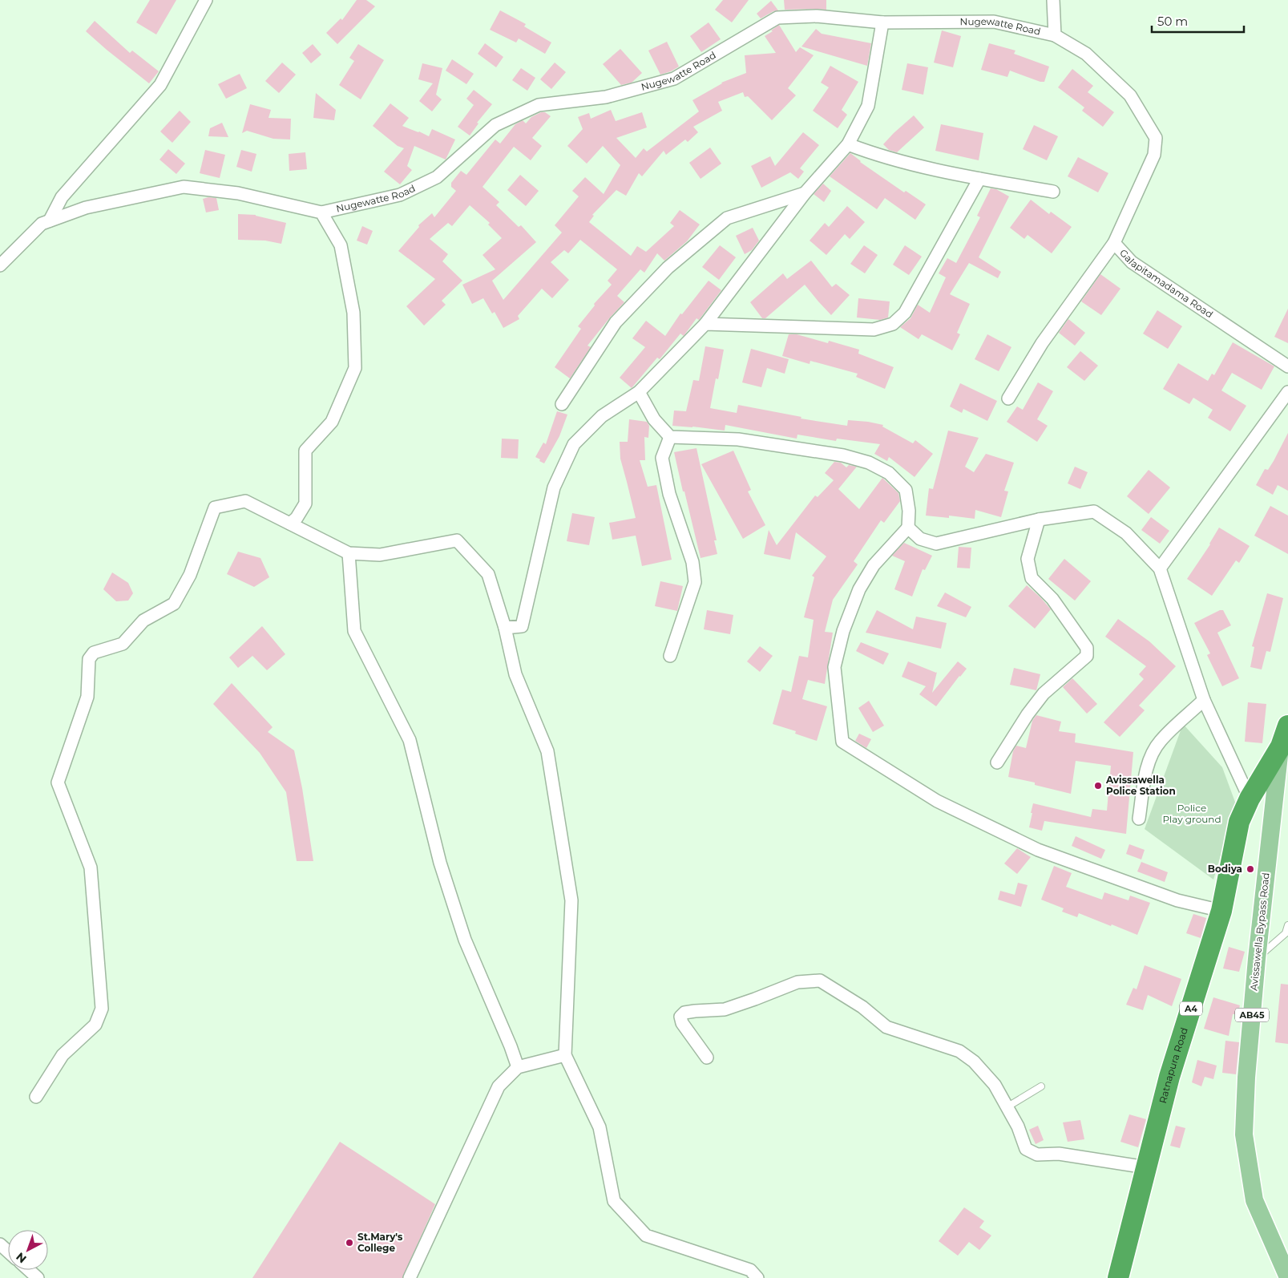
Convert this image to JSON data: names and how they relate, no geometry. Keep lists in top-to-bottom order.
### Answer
{
  "streets": {
    "highway": ["A4", "Ratnapura Road"],
    "main road": ["Avissawella Bypass Road", "AB45"],
    "street": ["Nugewatte Road", "Galapitamadama Road"]
  },
  "crossings": [
    ["Nugewatte Road", "Galapitamadama Road"],
    ["Avissawella Bypass Road", "A4"],
    ["Avissawella Bypass Road", "Ratnapura Road"],
    ["A4", "Ratnapura Road"]
  ],
  "parks": ["Police Play ground"],
  "places": ["Avissawella Police Station", "Bodiya", "St.Mary's College"],
  "scale_bar": "50 m",
  "north": "bottom left"
}
